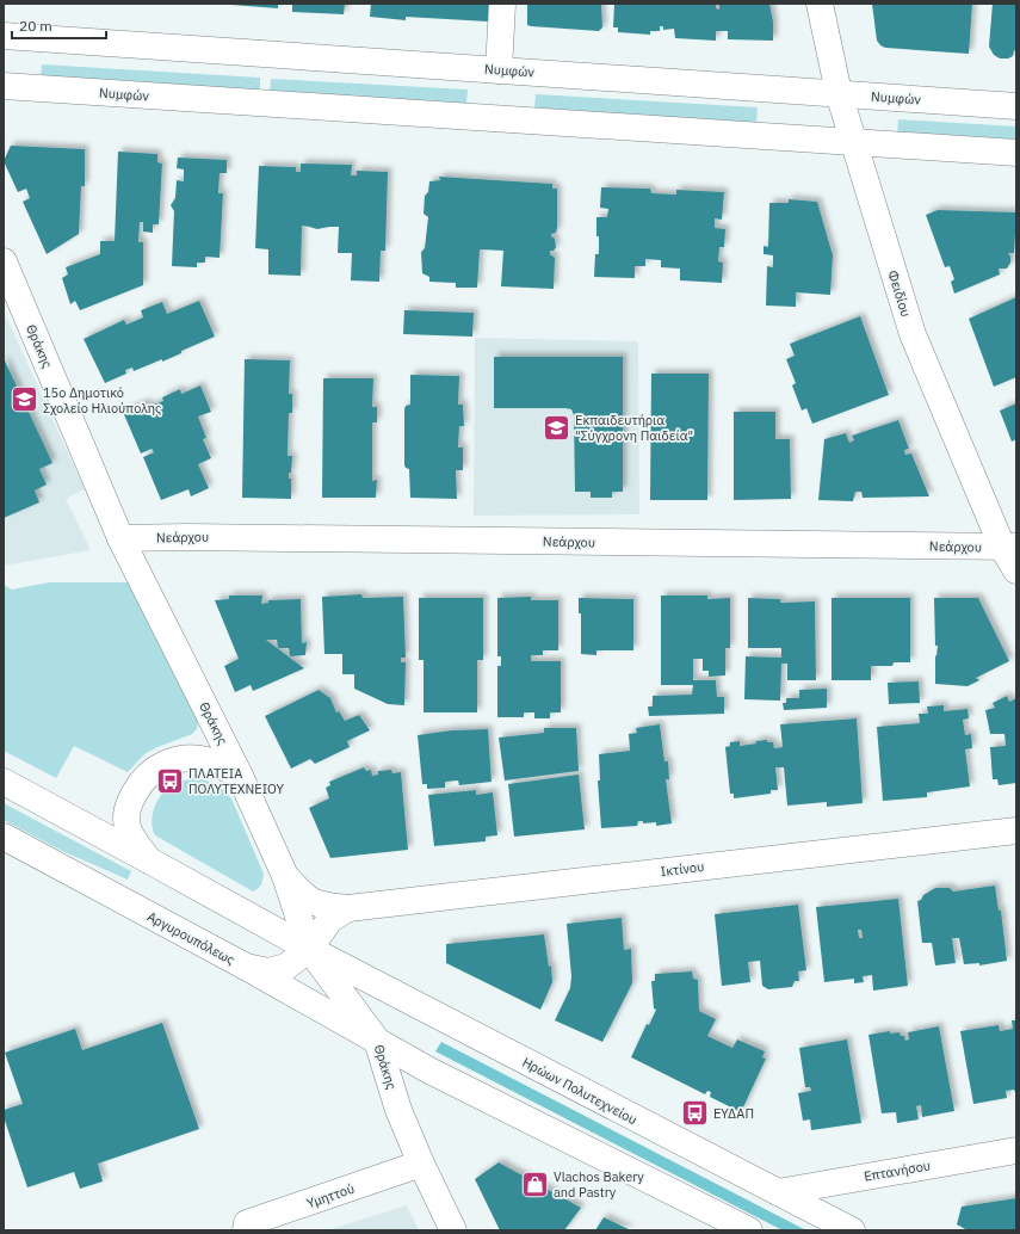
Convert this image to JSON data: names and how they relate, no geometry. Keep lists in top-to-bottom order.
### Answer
{
  "streets": {
    "street": [
      "Νυμφών",
      "Φειδίου",
      "Θράκης",
      "Νεάρχου",
      "Ικτίνου",
      "Αργυρουπόλεως",
      "Ηρώων Πολυτεχνείου",
      "Επτανήσου",
      "Υμηττού"
    ]
  },
  "crossings": [
    ["Νυμφών", "Φειδίου"],
    ["Φειδίου", "Νεάρχου"],
    ["Θράκης", "Νεάρχου"],
    ["Θράκης", "Ικτίνου"],
    ["Θράκης", "Αργυρουπόλεως"],
    ["Θράκης", "Ηρώων Πολυτεχνείου"],
    ["Θράκης", "Υμηττού"],
    ["Ικτίνου", "Αργυρουπόλεως"],
    ["Ικτίνου", "Ηρώων Πολυτεχνείου"],
    ["Ηρώων Πολυτεχνείου", "Επτανήσου"]
  ],
  "places": {
    "school or university": ["15ο Δημοτικό Σχολείο Ηλιούπολης", "Εκπαιδευτήρια \"Σύγχρονη Παιδεία\""],
    "bus stop": ["ΠΛΑΤΕΙΑ ΠΟΛΥΤΕΧΝΕΙΟΥ", "ΕΥΔΑΠ"],
    "shop": ["Vlachos Bakery and Pastry"]
  },
  "scale_bar": "20 m"
}
